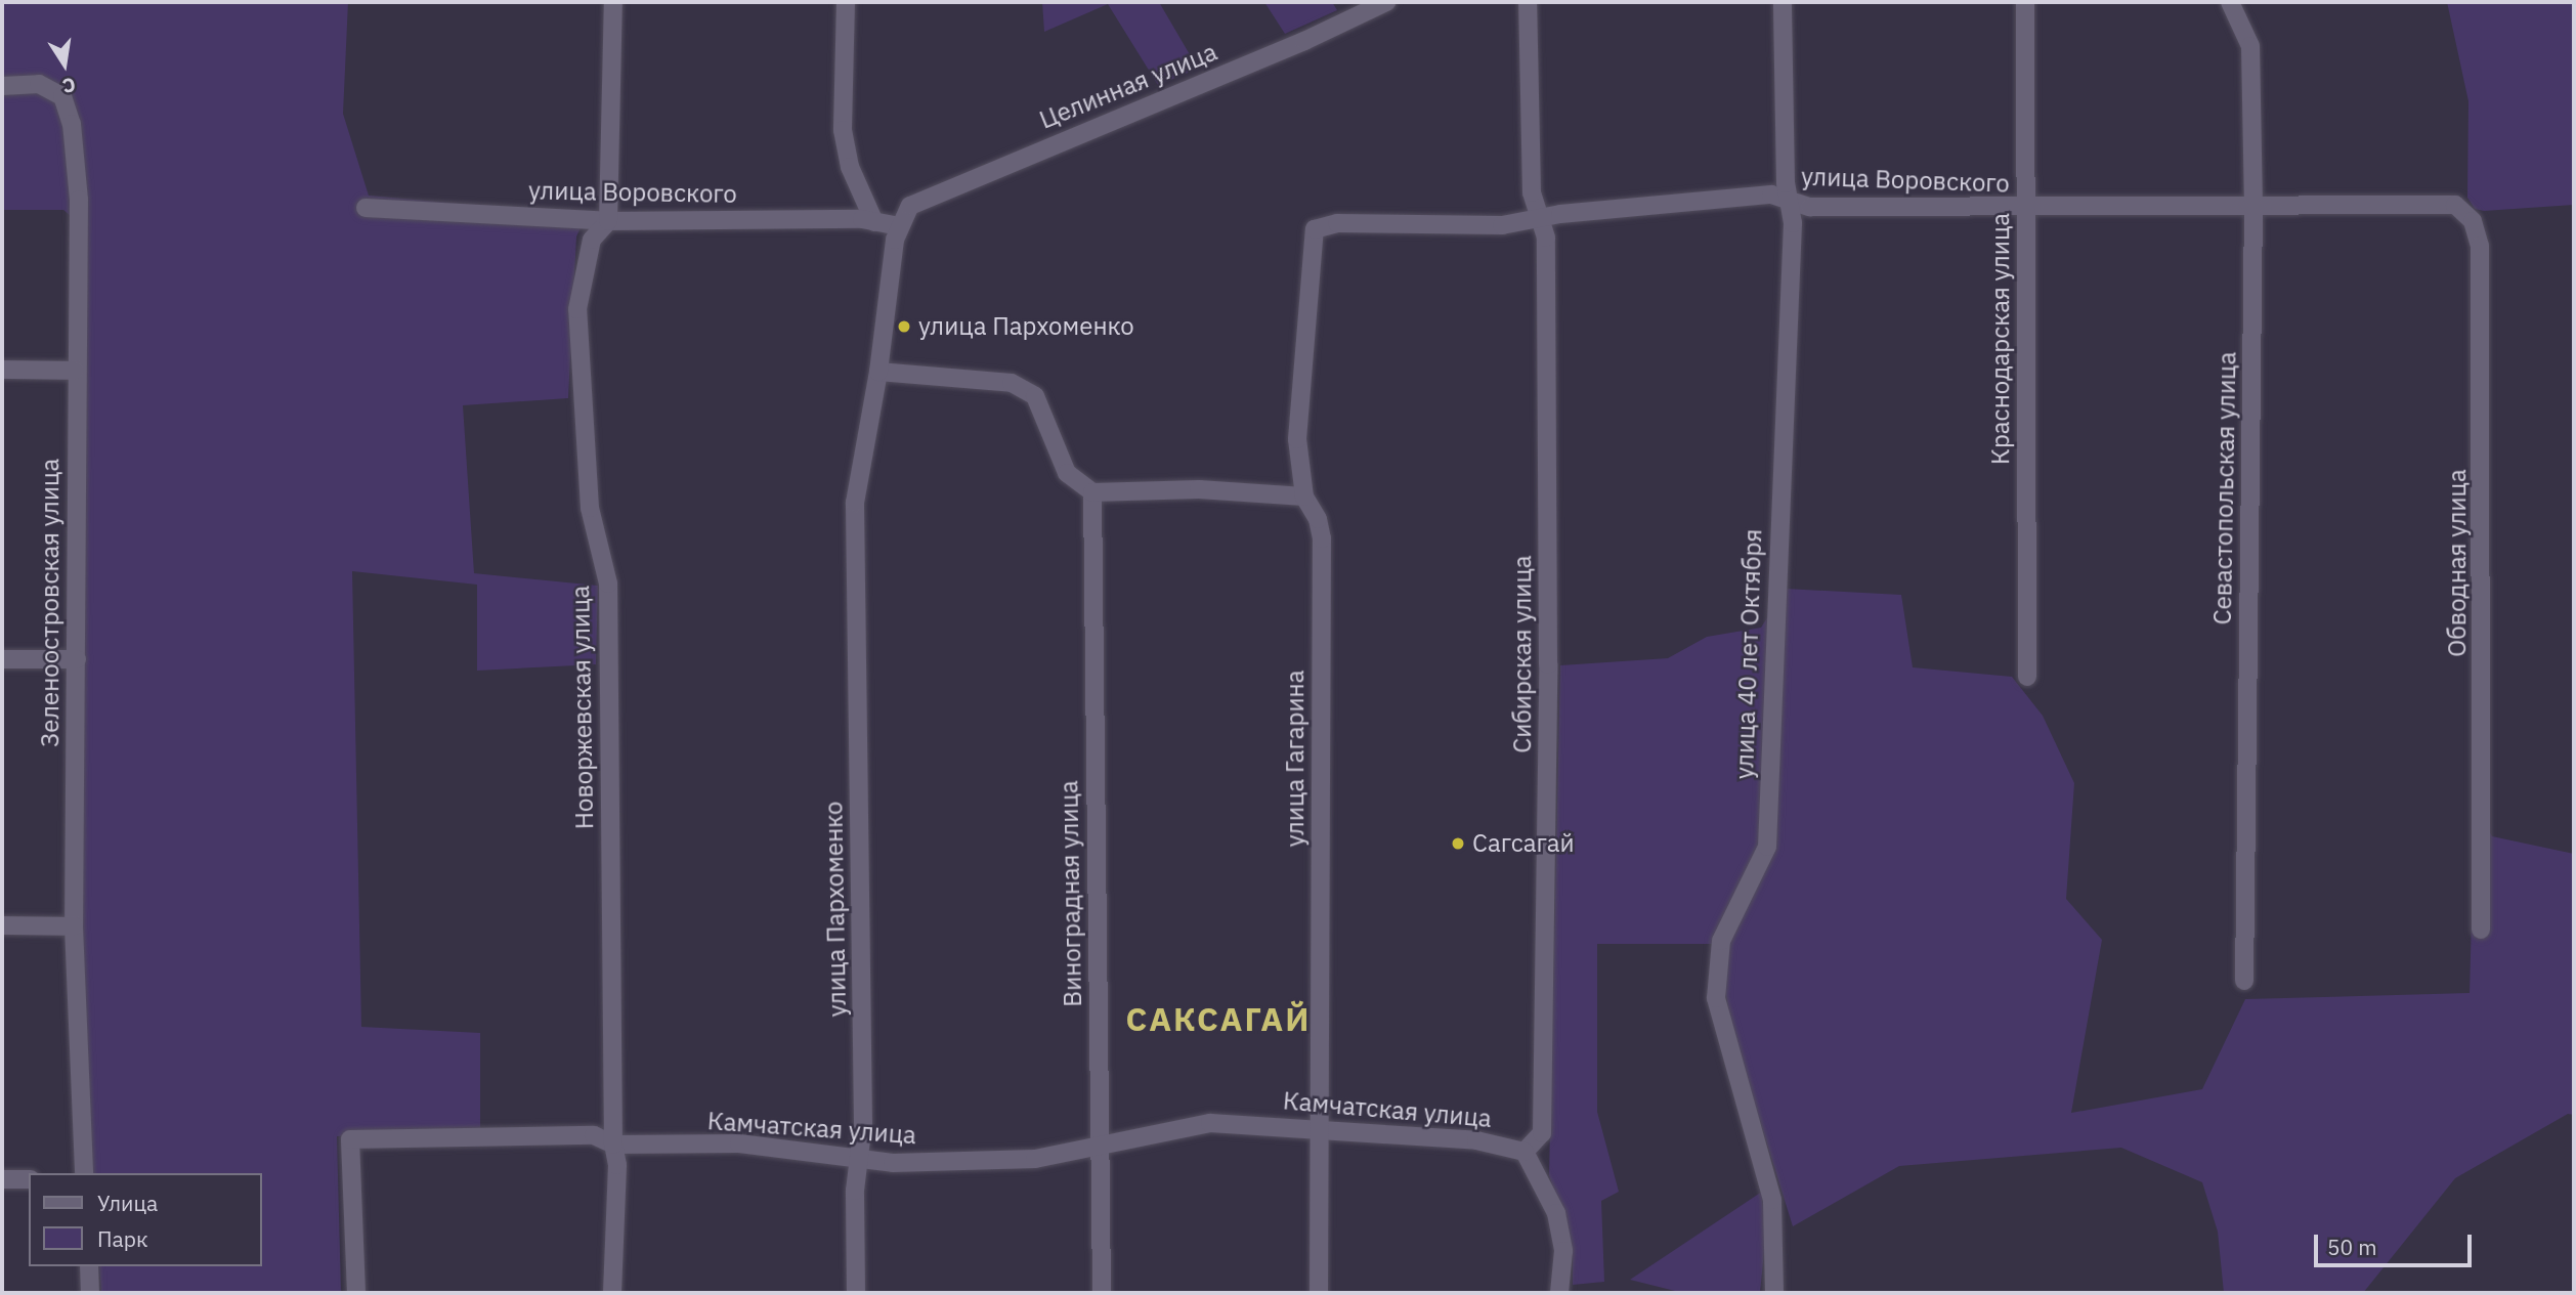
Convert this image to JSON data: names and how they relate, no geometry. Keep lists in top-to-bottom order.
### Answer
{
  "streets": {
    "street": [
      "Целинная улица",
      "улица Воровского",
      "Краснодарская улица",
      "Севастопольская улица",
      "Обводная улица",
      "Зеленоостровская улица",
      "Сибирская улица",
      "улица 40 лет Октября",
      "Новоржевская улица",
      "улица Гагарина",
      "Виноградная улица",
      "улица Пархоменко",
      "Камчатская улица"
    ]
  },
  "crossings": [
    ["Целинная улица", "улица Воровского"],
    ["Целинная улица", "улица Пархоменко"],
    ["улица Воровского", "Краснодарская улица"],
    ["улица Воровского", "Севастопольская улица"],
    ["улица Воровского", "Обводная улица"],
    ["улица Воровского", "Сибирская улица"],
    ["улица Воровского", "улица 40 лет Октября"],
    ["улица Воровского", "Новоржевская улица"],
    ["улица Воровского", "улица Гагарина"],
    ["улица Воровского", "улица Пархоменко"],
    ["Сибирская улица", "Камчатская улица"],
    ["Новоржевская улица", "Камчатская улица"],
    ["улица Гагарина", "Камчатская улица"],
    ["Виноградная улица", "Камчатская улица"],
    ["улица Пархоменко", "Камчатская улица"]
  ],
  "districts": ["САКСАГАЙ"],
  "places": ["улица Пархоменко", "Сагсагай"],
  "legend": ["Улица", "Парк"],
  "scale_bar": "50 m",
  "north": "bottom"
}
